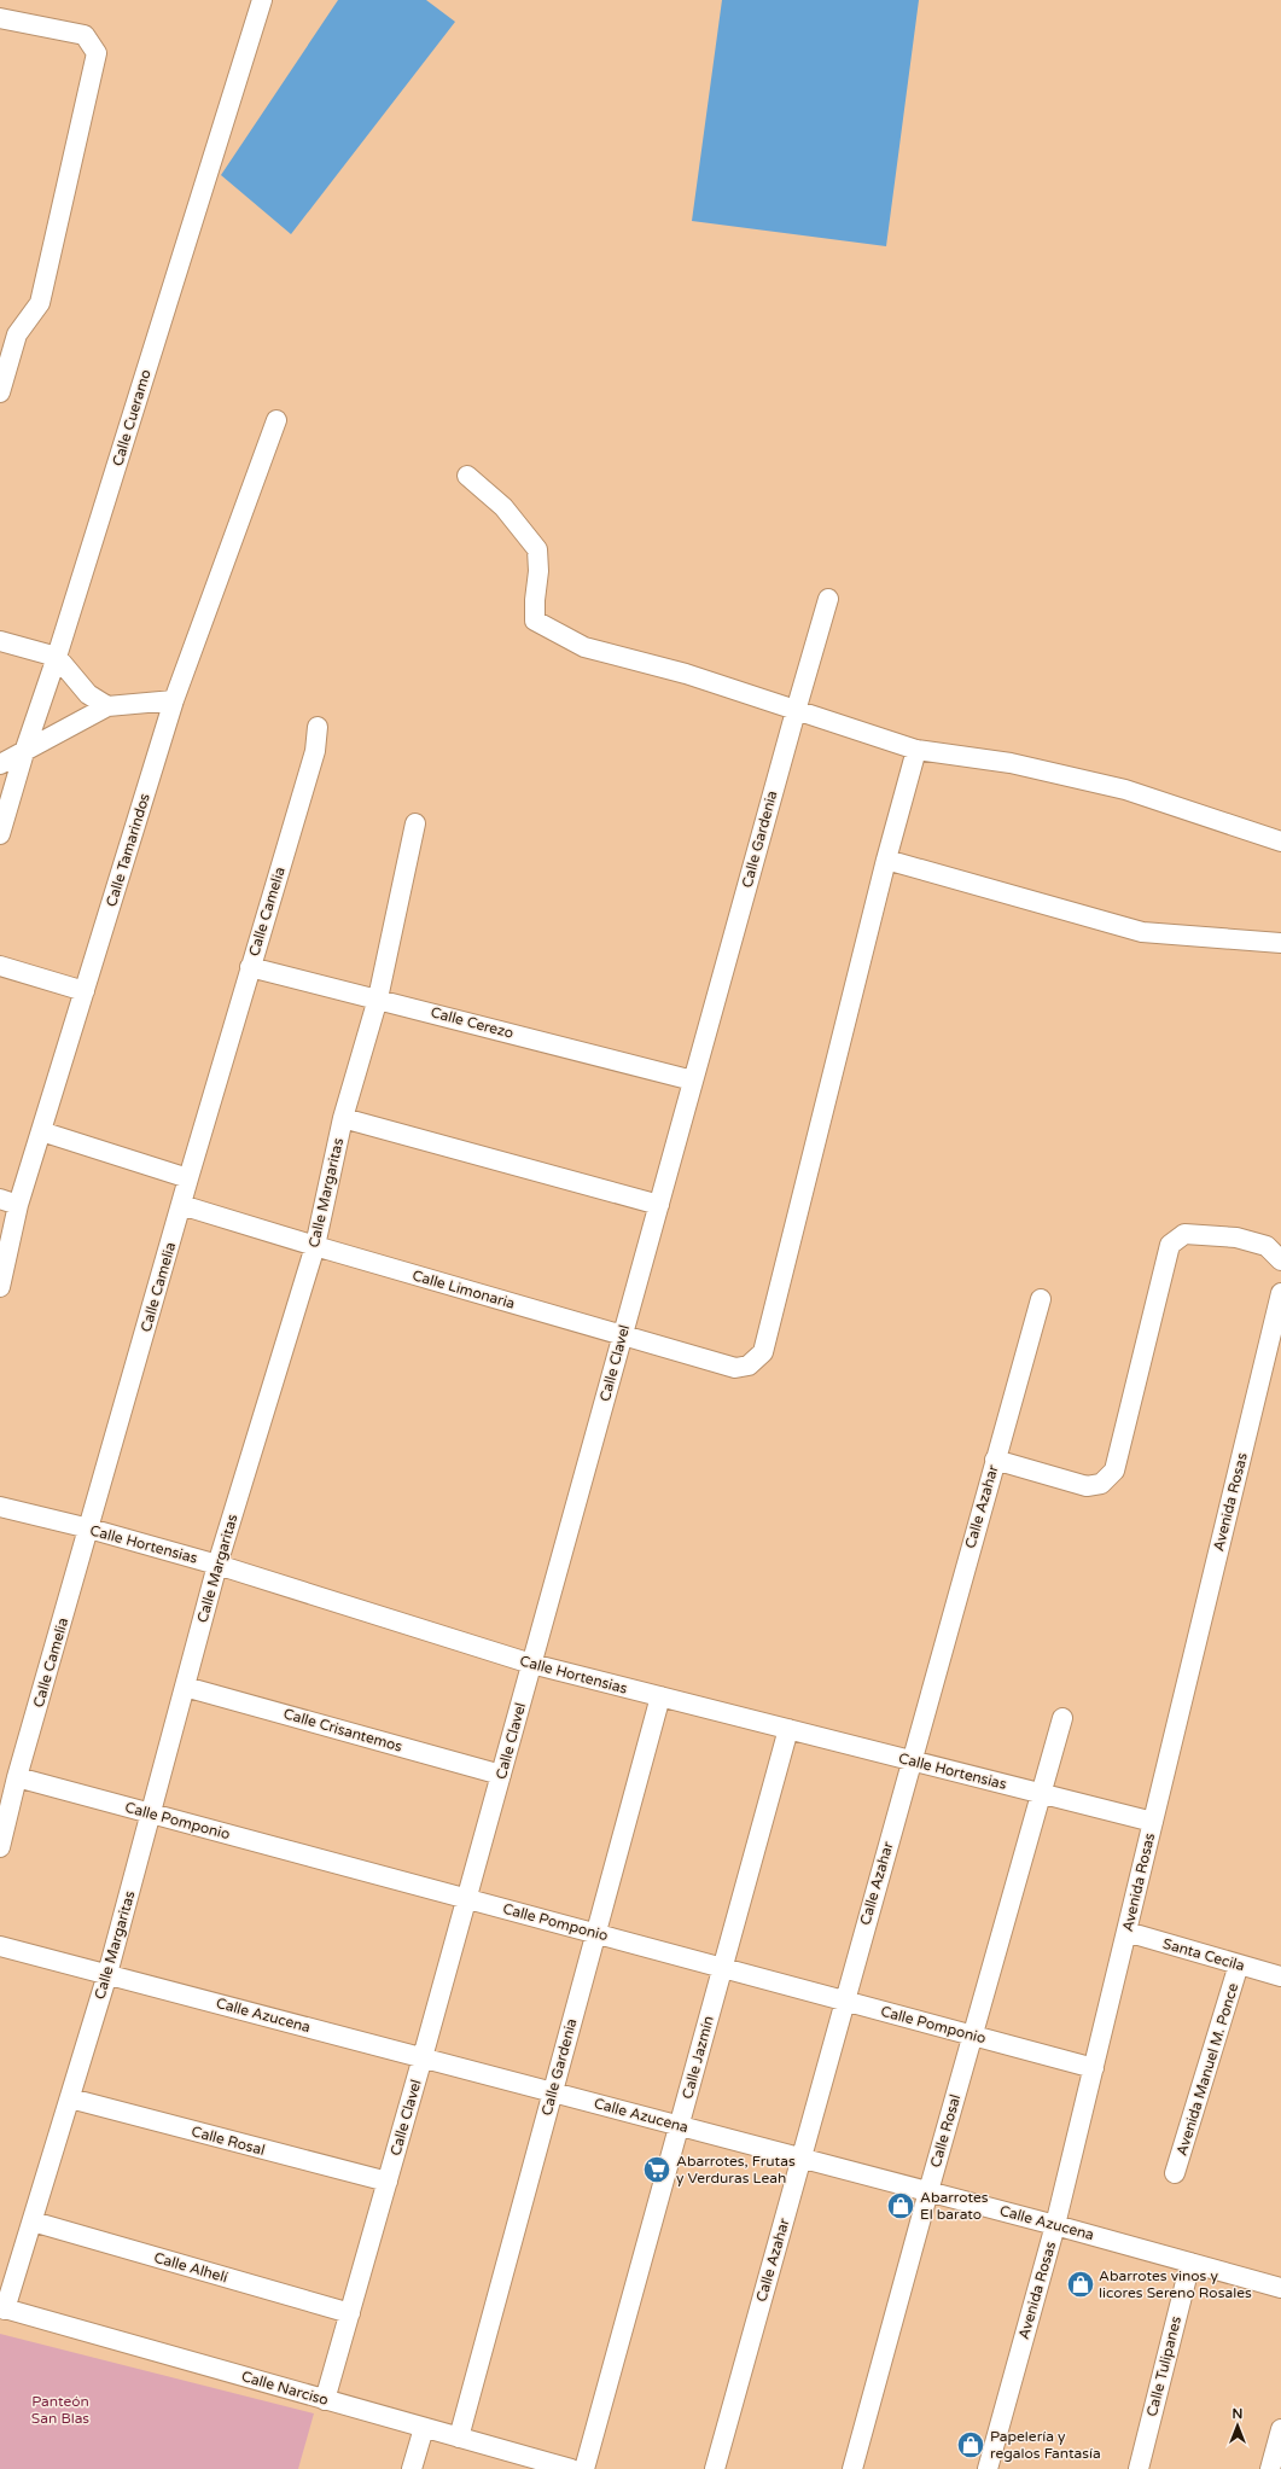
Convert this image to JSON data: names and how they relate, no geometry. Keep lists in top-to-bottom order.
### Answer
{
  "streets": {
    "street": [
      "Calle Cueramo",
      "Calle Gardenia",
      "Calle Tamarindos",
      "Calle Camelia",
      "Calle Cerezo",
      "Calle Margaritas",
      "Calle Limonaria",
      "Calle Clavel",
      "Avenida Rosas",
      "Calle Azahar",
      "Calle Hortensias",
      "Calle Crisantemos",
      "Calle Pomponio",
      "Santa Cecila",
      "Calle Azucena",
      "Calle Jazmín",
      "Avenida Manuel M. Ponce",
      "Calle Rosal",
      "Calle Alhelí",
      "Calle Tulipanes",
      "Calle Narciso"
    ]
  },
  "crossings": [
    ["Calle Gardenia", "Calle Cerezo"],
    ["Calle Gardenia", "Calle Clavel"],
    ["Calle Gardenia", "Calle Hortensias"],
    ["Calle Gardenia", "Calle Pomponio"],
    ["Calle Gardenia", "Calle Azucena"],
    ["Calle Gardenia", "Calle Narciso"],
    ["Calle Camelia", "Calle Cerezo"],
    ["Calle Camelia", "Calle Limonaria"],
    ["Calle Camelia", "Calle Hortensias"],
    ["Calle Camelia", "Calle Pomponio"],
    ["Calle Cerezo", "Calle Margaritas"],
    ["Calle Cerezo", "Calle Clavel"],
    ["Calle Margaritas", "Calle Limonaria"],
    ["Calle Margaritas", "Calle Hortensias"],
    ["Calle Margaritas", "Calle Crisantemos"],
    ["Calle Margaritas", "Calle Pomponio"],
    ["Calle Margaritas", "Calle Azucena"],
    ["Calle Margaritas", "Calle Rosal"],
    ["Calle Margaritas", "Calle Alhelí"],
    ["Calle Margaritas", "Calle Narciso"],
    ["Calle Limonaria", "Calle Clavel"],
    ["Calle Clavel", "Calle Hortensias"],
    ["Calle Clavel", "Calle Crisantemos"],
    ["Calle Clavel", "Calle Pomponio"],
    ["Calle Clavel", "Calle Azucena"],
    ["Calle Clavel", "Calle Rosal"],
    ["Calle Clavel", "Calle Alhelí"],
    ["Calle Clavel", "Calle Narciso"],
    ["Avenida Rosas", "Calle Hortensias"],
    ["Avenida Rosas", "Calle Pomponio"],
    ["Avenida Rosas", "Santa Cecila"],
    ["Avenida Rosas", "Calle Azucena"],
    ["Calle Azahar", "Calle Hortensias"],
    ["Calle Azahar", "Calle Pomponio"],
    ["Calle Azahar", "Calle Azucena"],
    ["Calle Hortensias", "Calle Jazmín"],
    ["Calle Hortensias", "Calle Rosal"],
    ["Calle Pomponio", "Calle Jazmín"],
    ["Calle Pomponio", "Calle Rosal"],
    ["Santa Cecila", "Avenida Manuel M. Ponce"],
    ["Calle Azucena", "Calle Jazmín"],
    ["Calle Azucena", "Calle Rosal"],
    ["Calle Azucena", "Calle Tulipanes"],
    ["Calle Jazmín", "Calle Narciso"]
  ],
  "parks": ["Panteón San Blas"],
  "places": {
    "supermarket": ["Abarrotes, Frutas y Verduras Leah"],
    "shop": ["Abarrotes El barato", "Abarrotes vinos y licores Sereno Rosales", "Papelería y regalos Fantasía"]
  },
  "north": "top"
}
